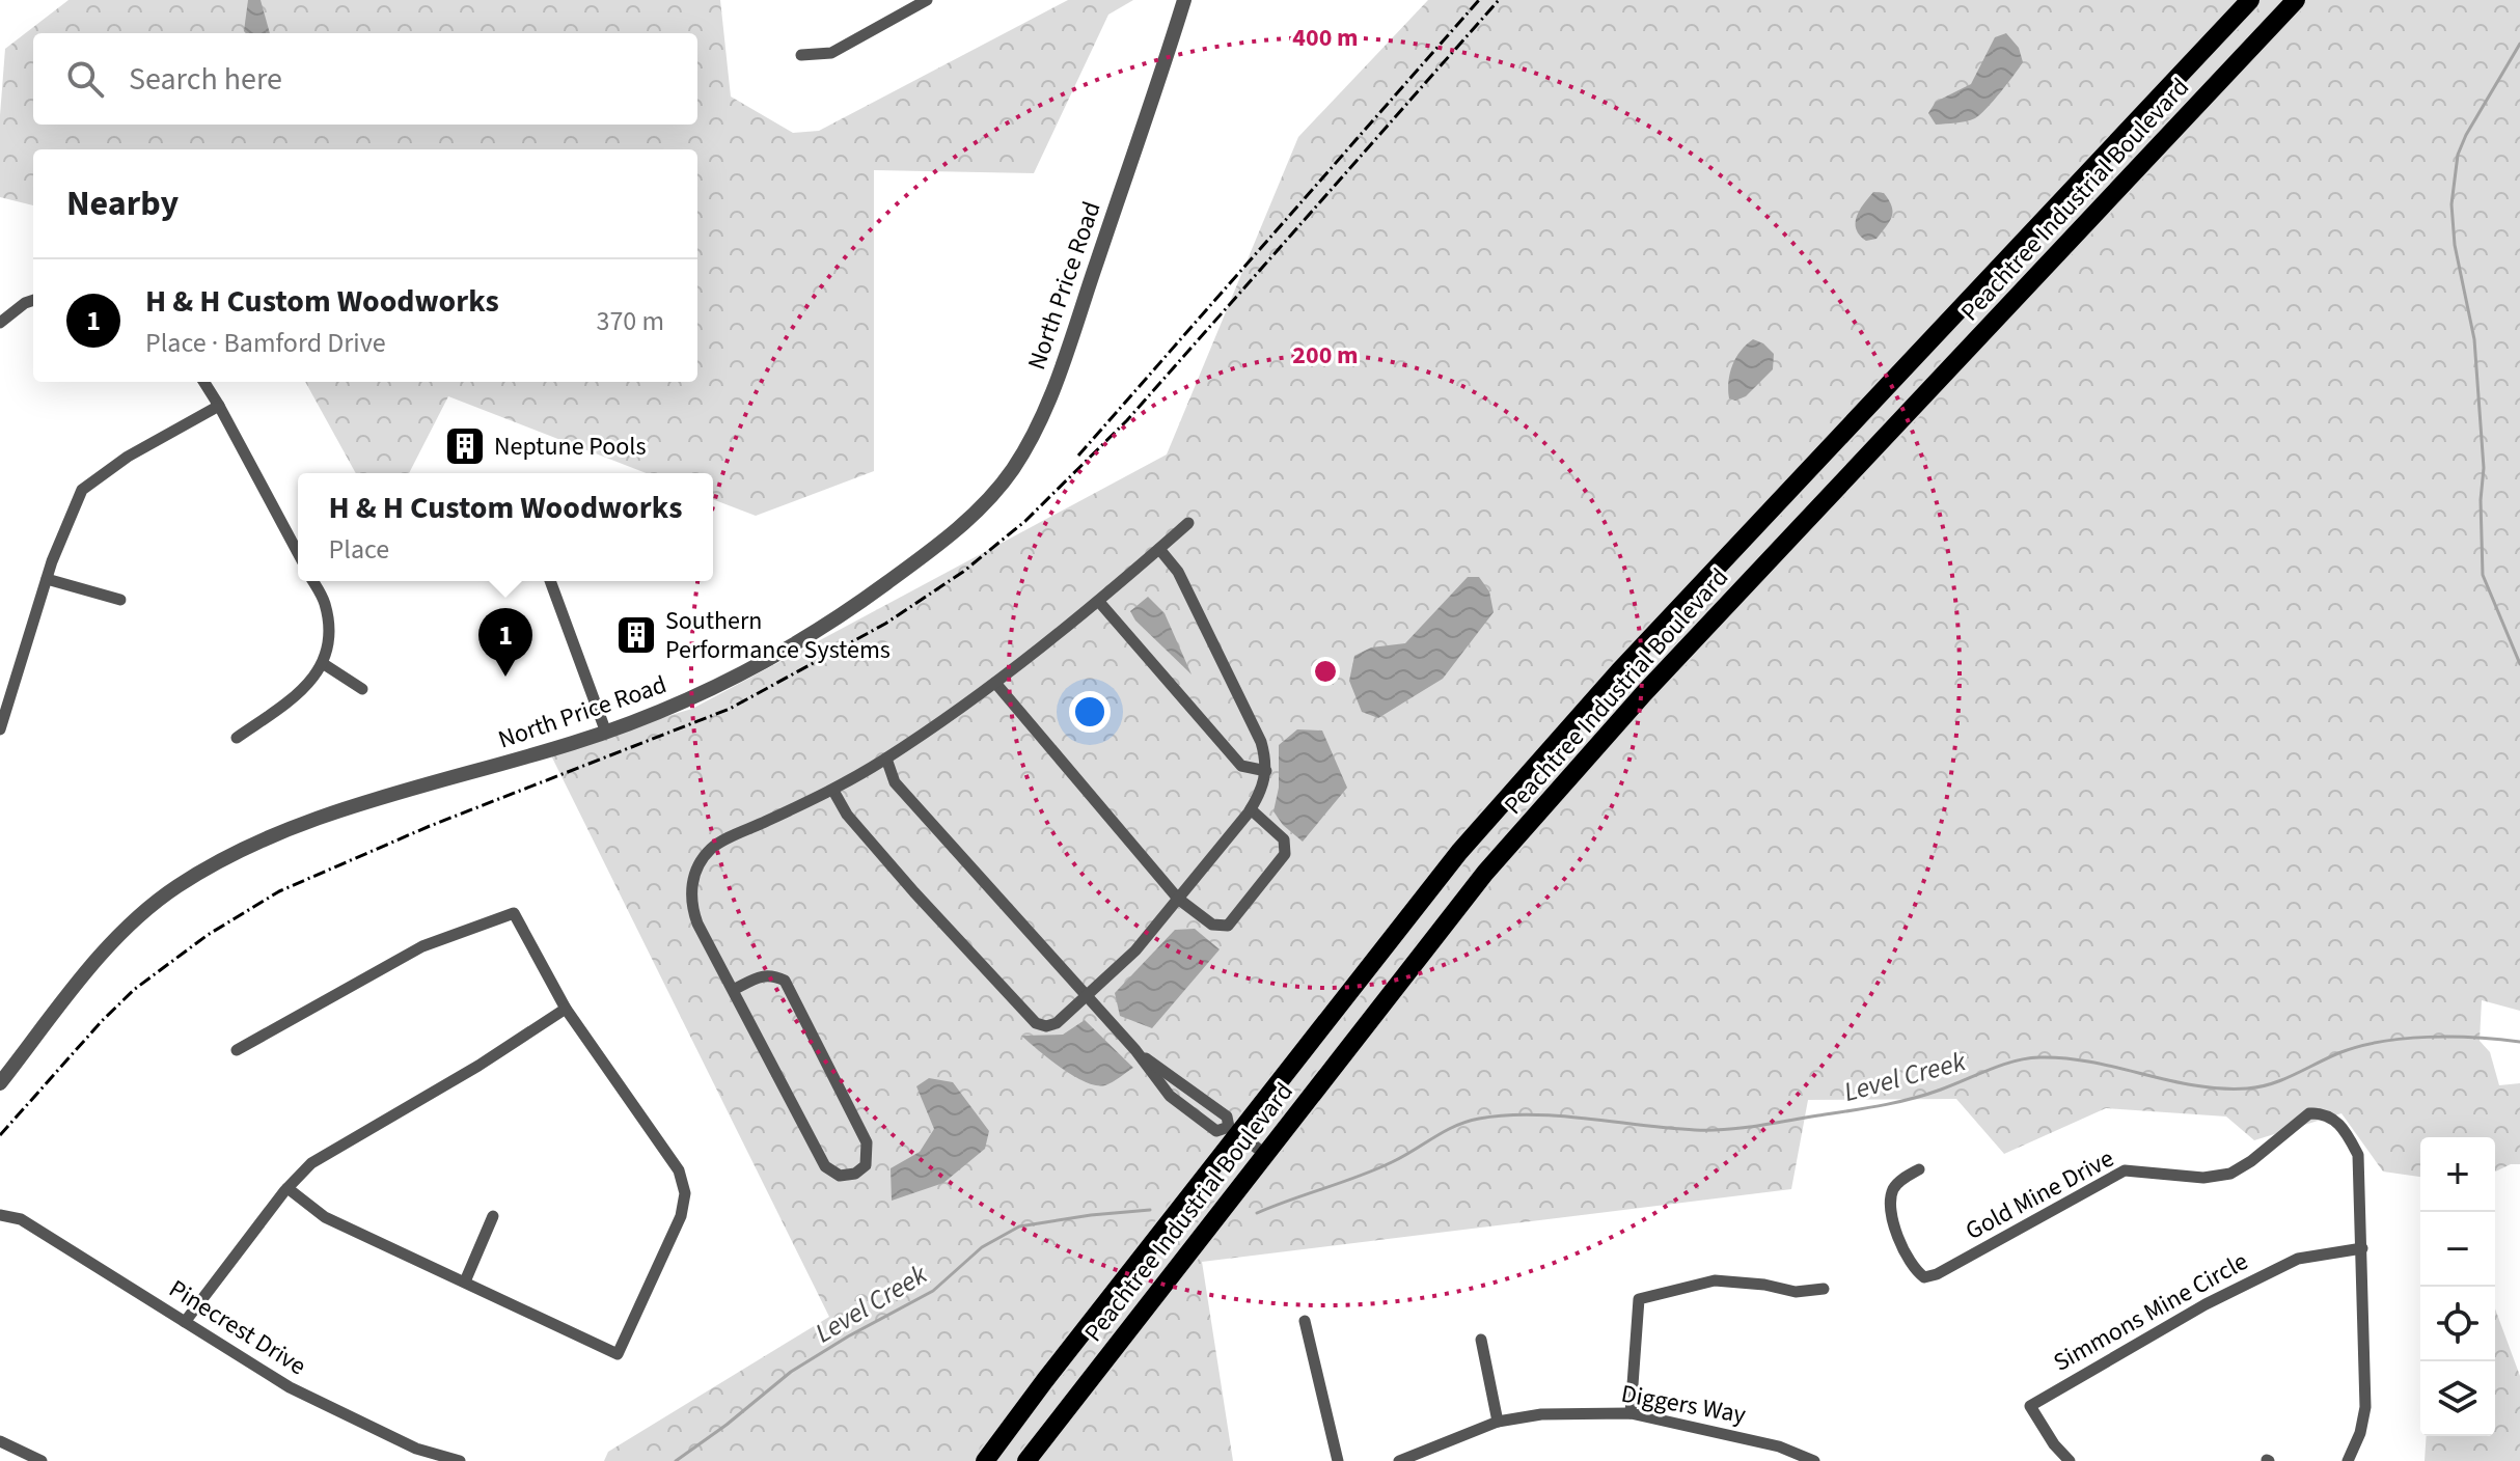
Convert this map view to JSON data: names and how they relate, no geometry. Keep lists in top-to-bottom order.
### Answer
{
  "streets": {
    "highway": ["Peachtree Industrial Boulevard"],
    "street": [
      "North Price Road",
      "Gold Mine Drive",
      "Simmons Mine Circle",
      "Pinecrest Drive",
      "Diggers Way"
    ]
  },
  "crossings": [
    ["Gold Mine Drive", "Simmons Mine Circle"]
  ],
  "water": ["Level Creek"],
  "places": {
    "building": ["Neptune Pools", "Southern Performance Systems"]
  },
  "page": {
    "search": "Search here",
    "heading": "Nearby",
    "list": [
      {
        "mark": "1",
        "name": "H & H Custom Woodworks",
        "note": "Place · Bamford Drive",
        "value": "370 m"
      }
    ],
    "popup": ["H & H Custom Woodworks", "Place"],
    "pins": "1",
    "map_buttons": ["+", "−"]
  },
  "rings": ["400 m", "200 m"]
}
